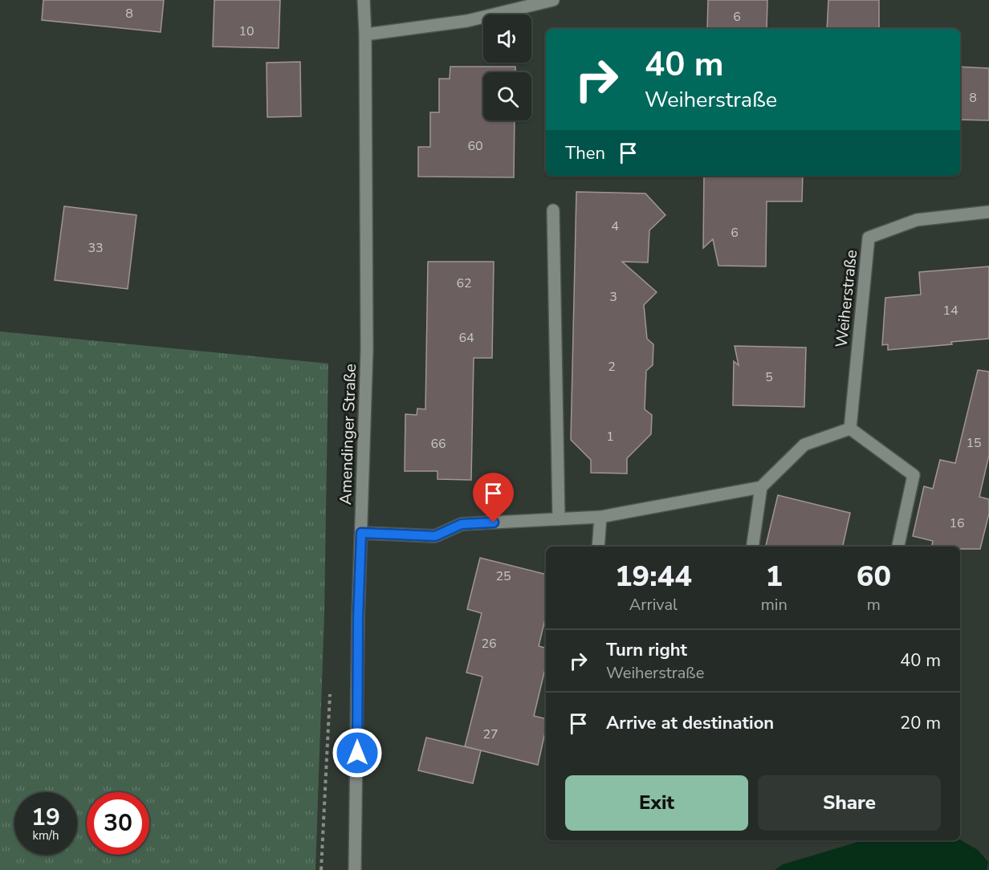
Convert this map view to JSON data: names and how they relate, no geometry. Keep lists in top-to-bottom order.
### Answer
{
  "streets": {
    "street": ["Weiherstraße", "Amendinger Straße"]
  },
  "house_numbers": [
    "8",
    "6",
    "10",
    "8",
    "60",
    "4",
    "6",
    "33",
    "62",
    "3",
    "14",
    "64",
    "2",
    "5",
    "1",
    "15",
    "66",
    "16",
    "25",
    "26",
    "27"
  ],
  "page": {
    "turn": ["40 m", "Weiherstraße"],
    "then": "Then",
    "eta": [
      "19:44",
      "Arrival",
      "1",
      "min",
      "60",
      "m"
    ],
    "list": [
      {
        "name": "Turn right",
        "note": "Weiherstraße",
        "value": "40 m"
      },
      {
        "name": "Arrive at destination",
        "value": "20 m"
      }
    ],
    "buttons": ["Exit", "Share"],
    "speed": "19 km/h",
    "limit": "30"
  }
}
